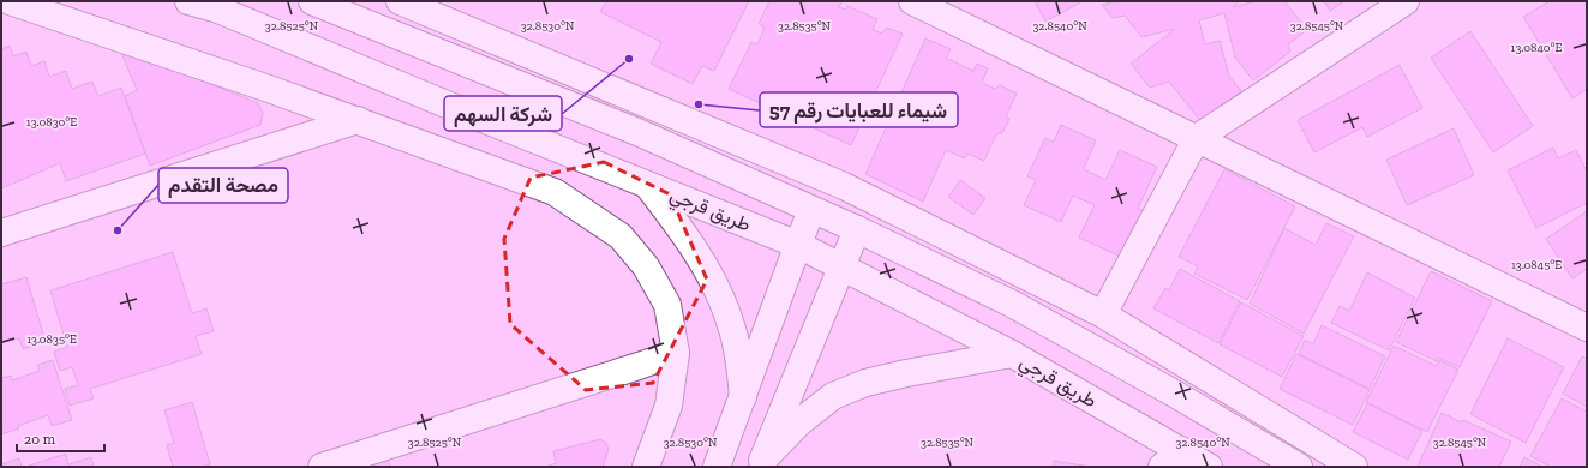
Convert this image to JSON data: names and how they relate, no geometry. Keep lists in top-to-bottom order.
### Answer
{
  "streets": {
    "main road": ["طريق قرجي"]
  },
  "places": ["شركة السهم", "شيماء للعبايات رقم 57", "مصحة التقدم"],
  "scale_bar": "20 m",
  "coordinates": [
    "32.8525°N",
    "32.8530°N",
    "32.8535°N",
    "32.8540°N",
    "32.8545°N",
    "13.0840°E",
    "13.0830°E",
    "13.0845°E",
    "13.0835°E"
  ]
}
